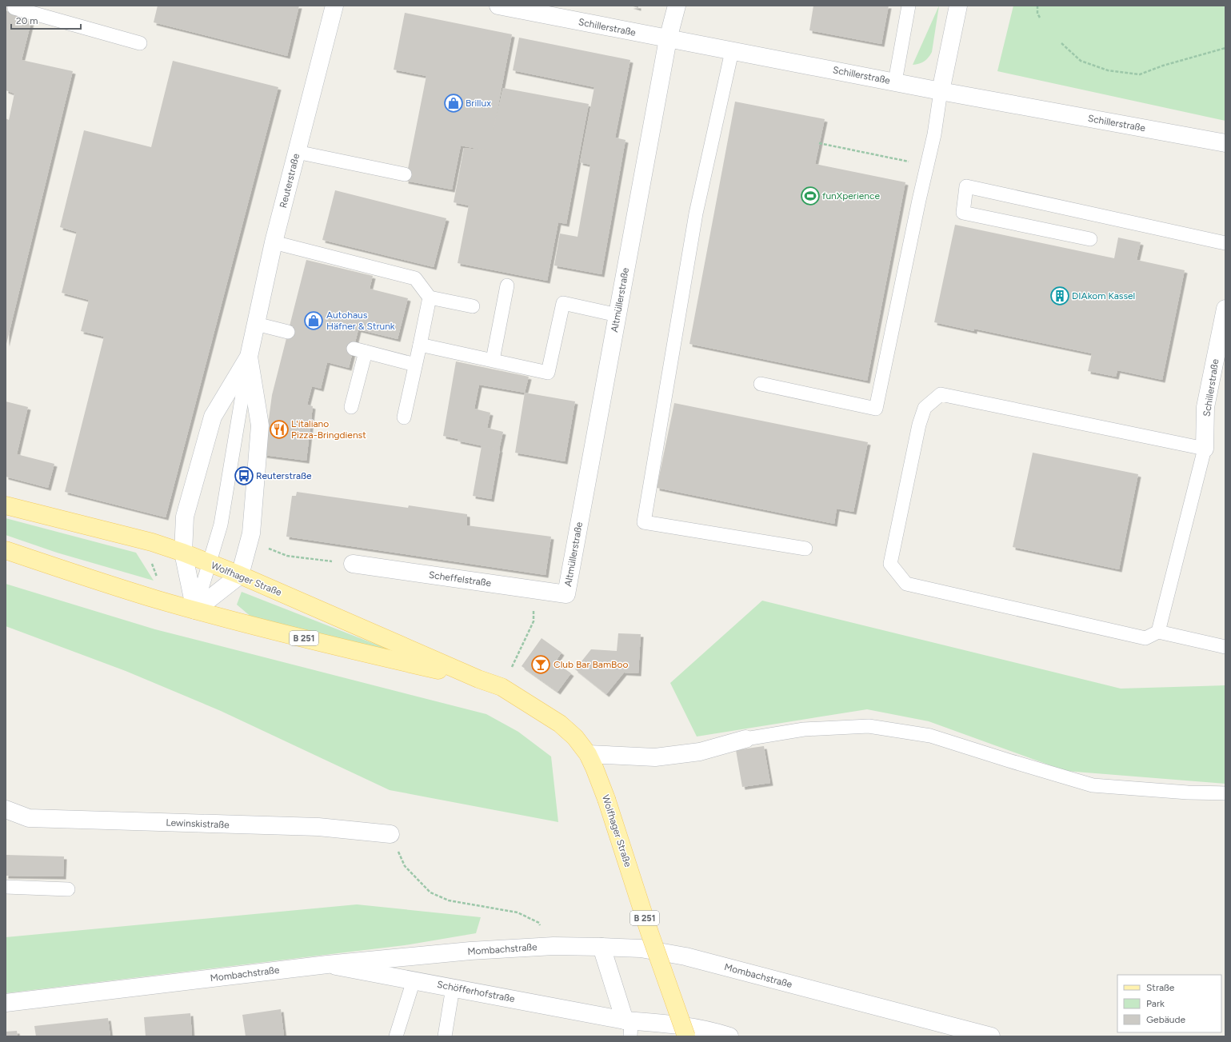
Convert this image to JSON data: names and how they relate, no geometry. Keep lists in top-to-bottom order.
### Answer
{
  "streets": {
    "main road": ["Wolfhager Straße", "B 251"],
    "street": [
      "Schillerstraße",
      "Reuterstraße",
      "Altmüllerstraße",
      "Scheffelstraße",
      "Lewinskistraße",
      "Mombachstraße",
      "Schöfferhofstraße"
    ]
  },
  "crossings": [
    ["Schillerstraße", "Altmüllerstraße"],
    ["Reuterstraße", "Wolfhager Straße"],
    ["Altmüllerstraße", "Scheffelstraße"],
    ["Mombachstraße", "Schöfferhofstraße"]
  ],
  "places": {
    "shop": ["Brillux", "Autohaus Häfner & Strunk"],
    "sports": ["funXperience"],
    "building": ["DIAkom Kassel"],
    "restaurant": ["L'italiano Pizza-Bringdienst"],
    "bus stop": ["Reuterstraße"],
    "bar": ["Club Bar BamBoo"]
  },
  "legend": ["Straße", "Park", "Gebäude"],
  "scale_bar": "20 m"
}
